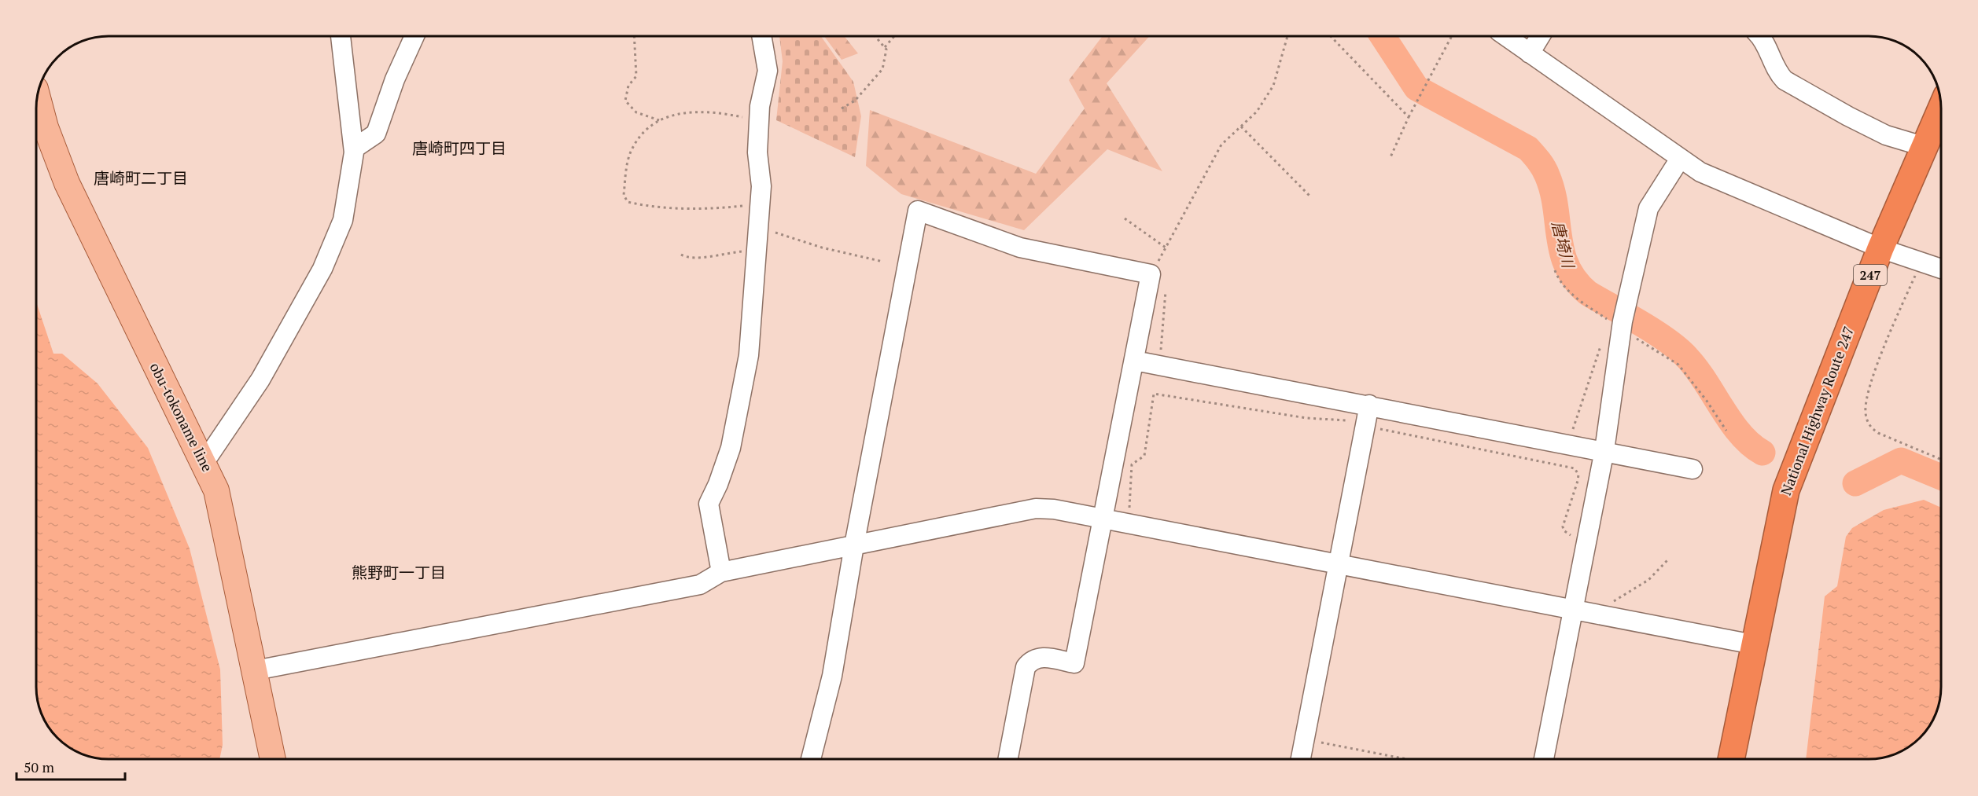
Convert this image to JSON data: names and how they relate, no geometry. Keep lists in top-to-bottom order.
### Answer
{
  "streets": {
    "highway": ["247", "National Highway Route 247"],
    "main road": ["obu-tokoname line"]
  },
  "districts": ["唐崎町四丁目", "唐崎町二丁目", "熊野町一丁目"],
  "water": ["唐埼川"],
  "scale_bar": "50 m"
}
